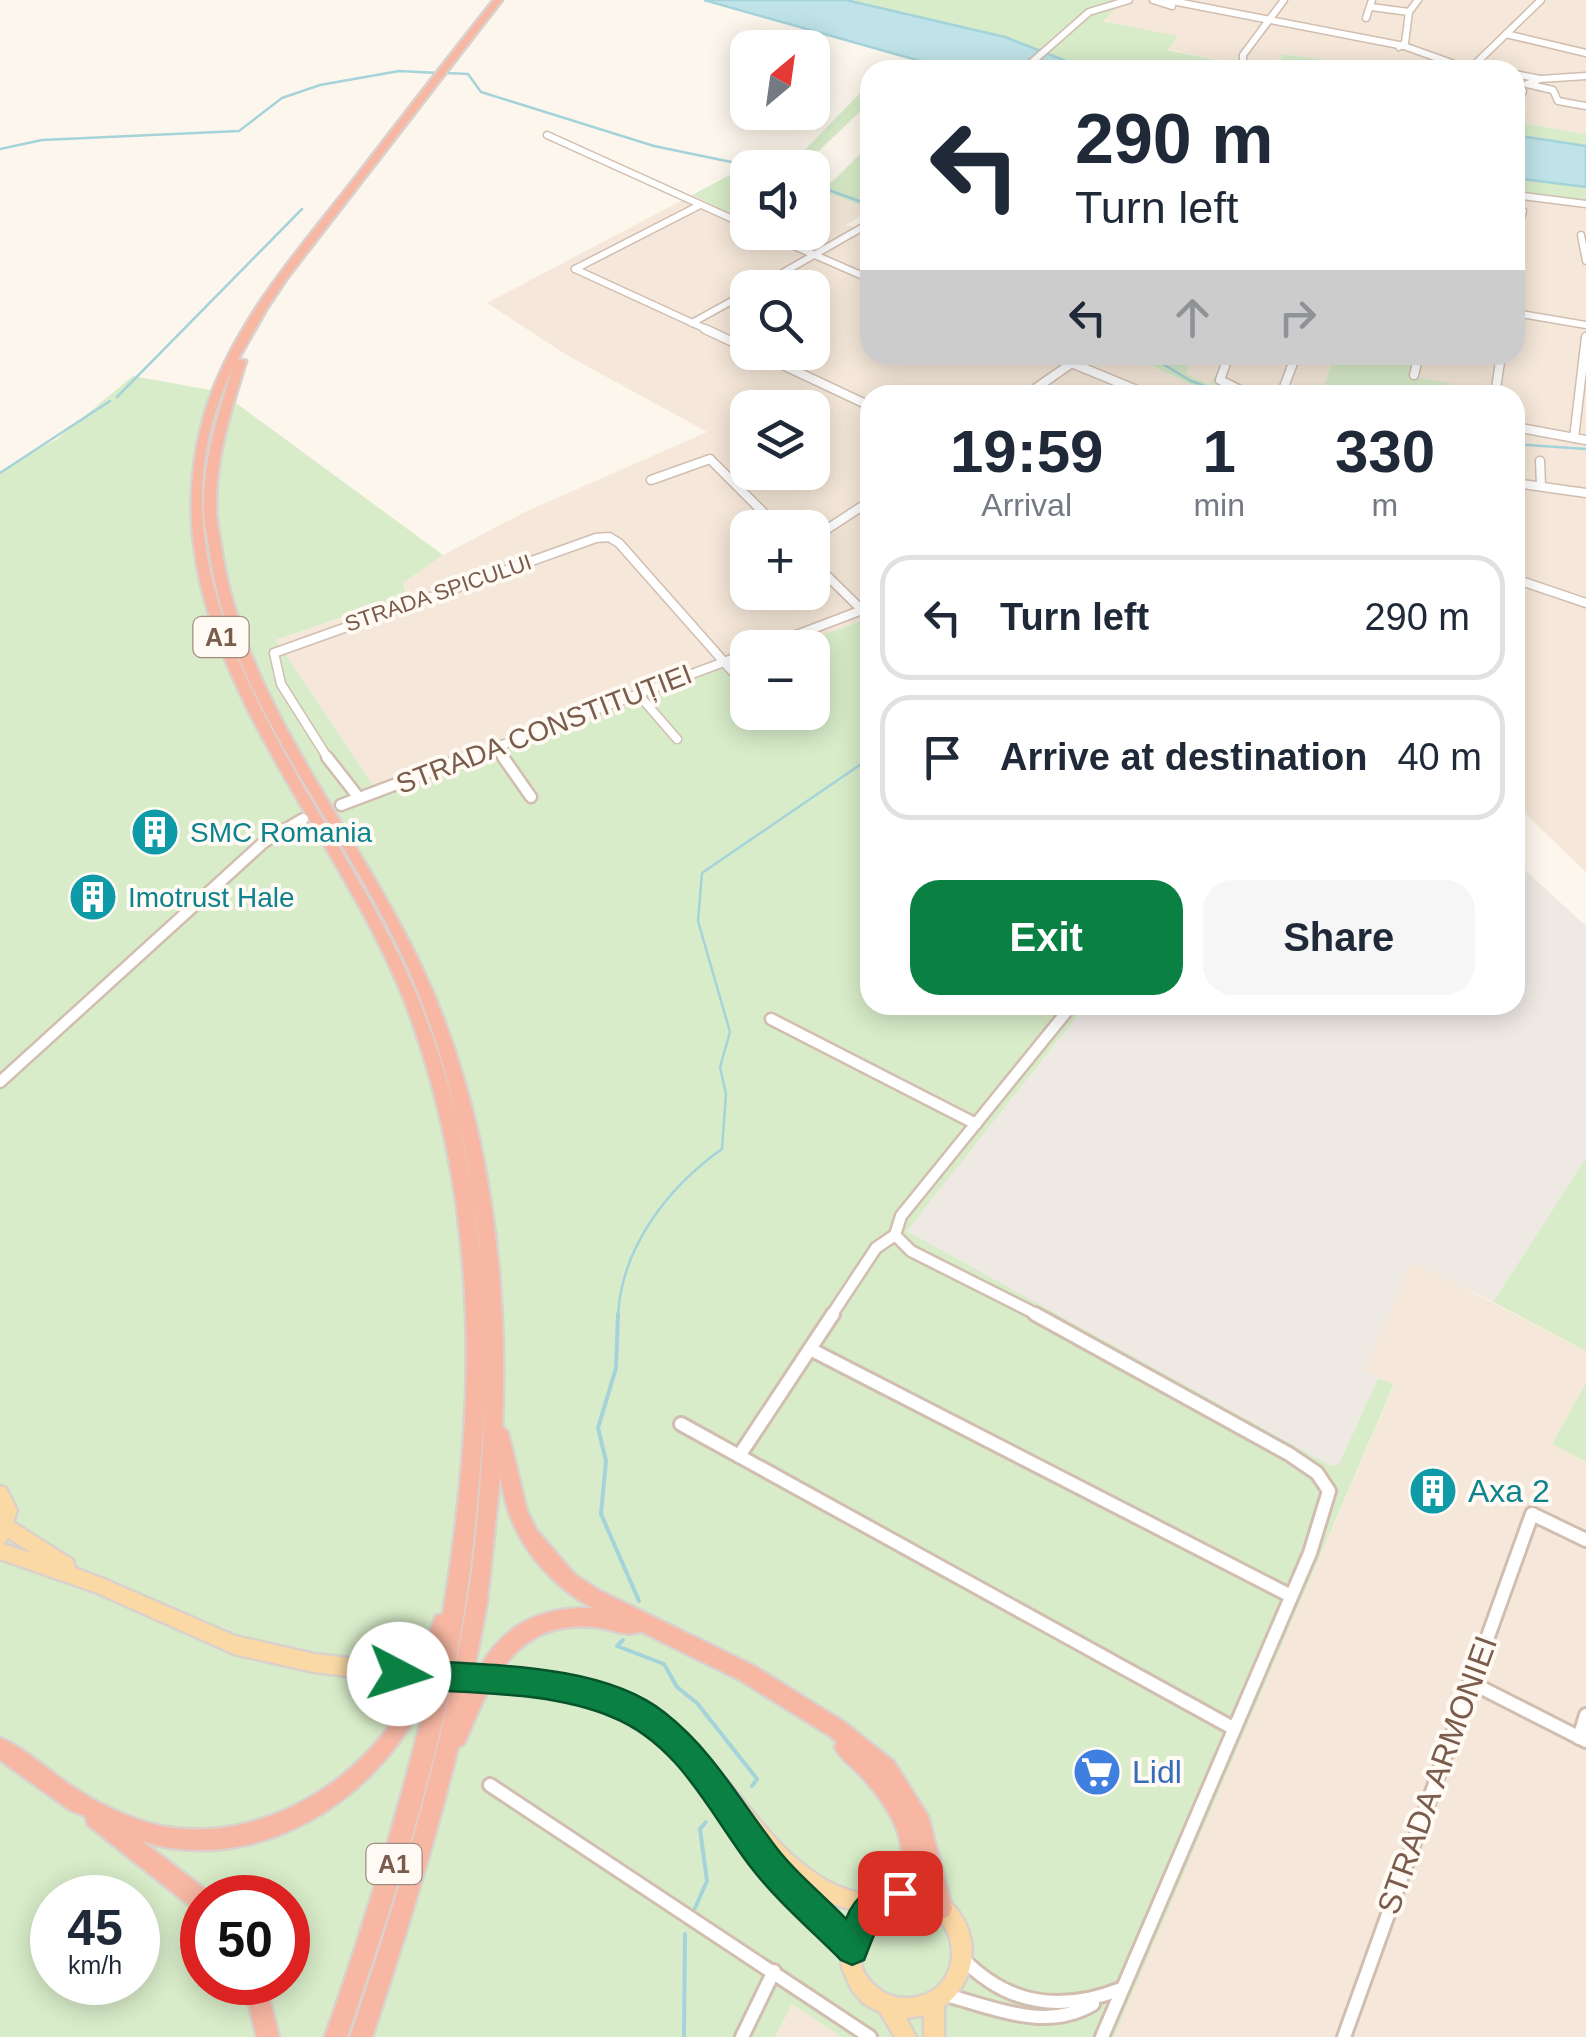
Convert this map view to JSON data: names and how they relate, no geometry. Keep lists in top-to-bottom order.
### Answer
{
  "streets": {
    "highway": ["A1"],
    "street": ["STRADA SPICULUI", "STRADA CONSTITUȚIEI", "STRADA ARMONIEI"]
  },
  "crossings": [
    ["STRADA SPICULUI", "STRADA CONSTITUȚIEI"]
  ],
  "places": {
    "building": ["SMC Romania", "Imotrust Hale", "Axa 2"],
    "supermarket": ["Lidl"]
  },
  "north": "top right",
  "page": {
    "map_buttons": ["+", "−"],
    "turn": ["290 m", "Turn left"],
    "eta": [
      "19:59",
      "Arrival",
      "1",
      "min",
      "330",
      "m"
    ],
    "list": [
      {
        "name": "Turn left",
        "value": "290 m"
      },
      {
        "name": "Arrive at destination",
        "value": "40 m"
      }
    ],
    "buttons": ["Exit", "Share"],
    "speed": "45 km/h",
    "limit": "50"
  }
}
